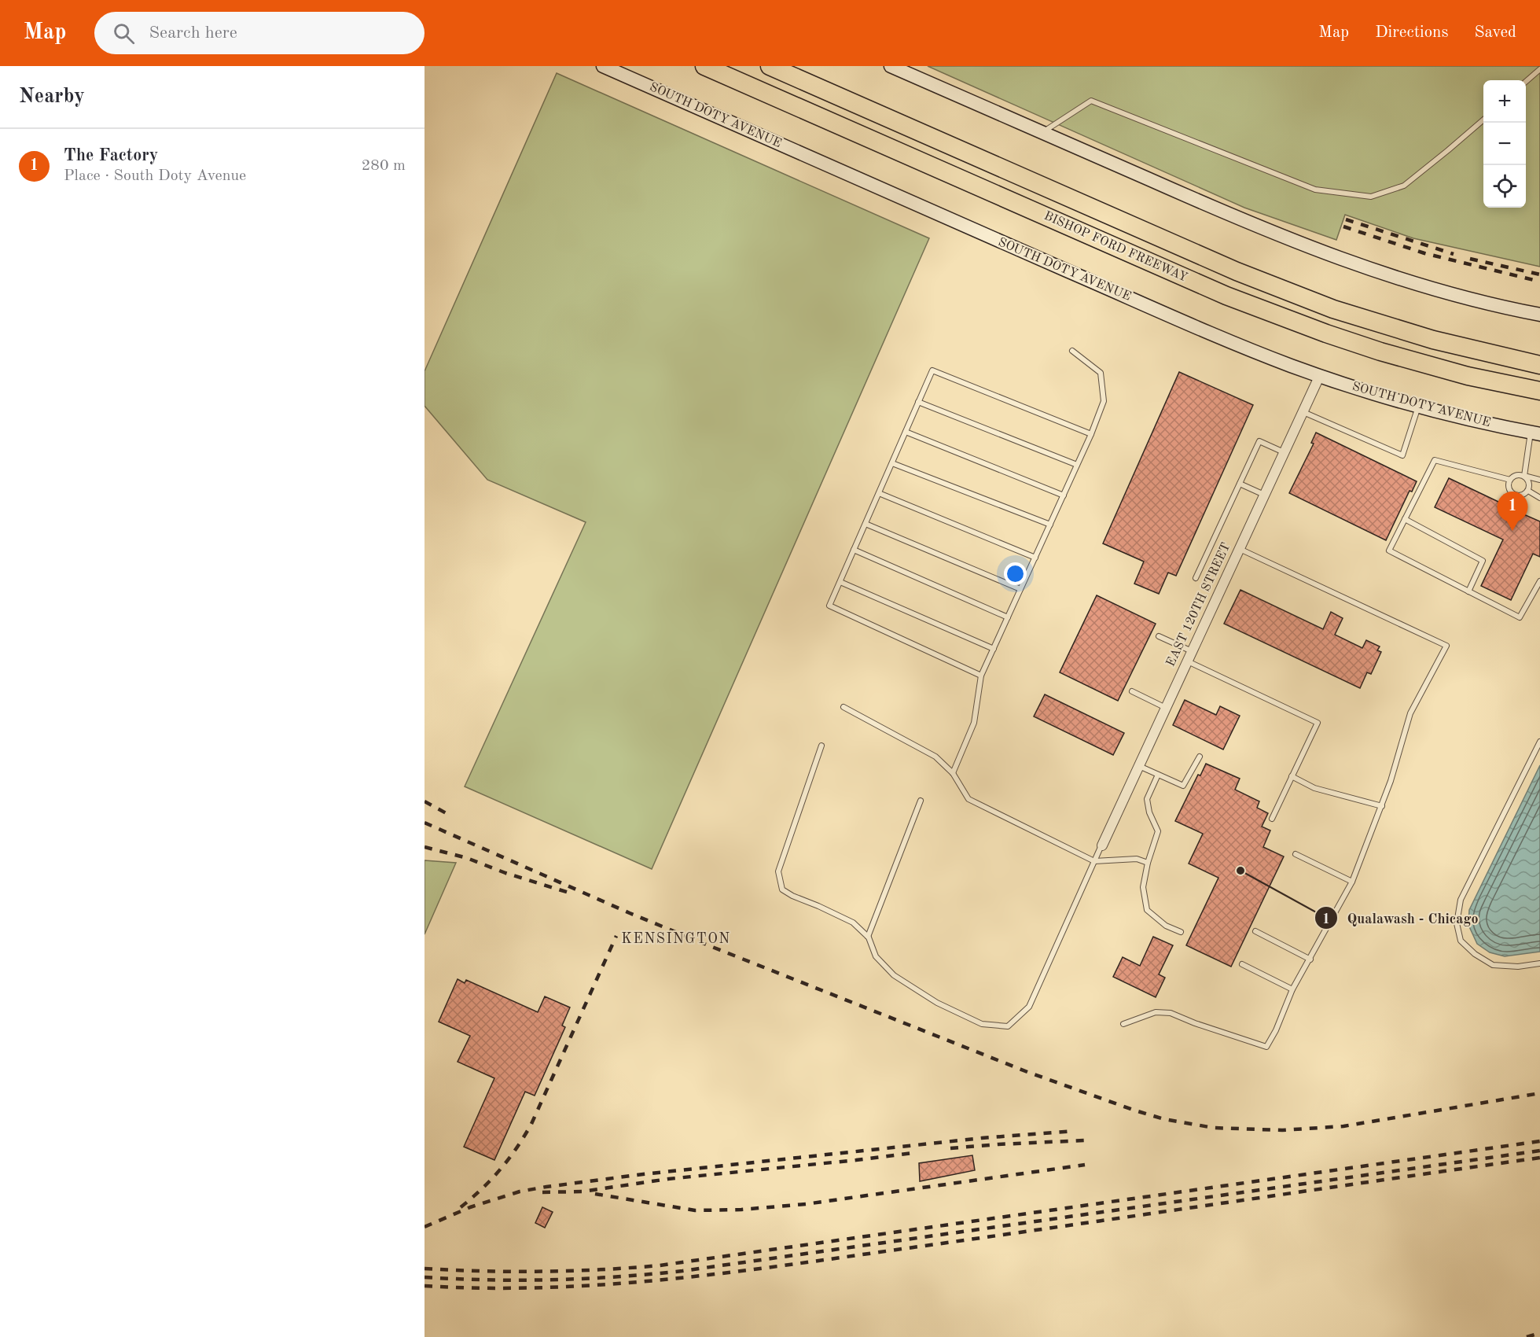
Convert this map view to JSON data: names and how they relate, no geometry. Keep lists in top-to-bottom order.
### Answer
{
  "streets": {
    "highway": ["BISHOP FORD FREEWAY"],
    "street": ["SOUTH DOTY AVENUE", "EAST 120TH STREET"]
  },
  "crossings": [
    ["SOUTH DOTY AVENUE", "EAST 120TH STREET"]
  ],
  "districts": ["KENSINGTON"],
  "places": ["Qualawash - Chicago"],
  "page": {
    "header": "Map",
    "search": "Search here",
    "nav": ["Map", "Directions", "Saved"],
    "heading": "Nearby",
    "map_buttons": ["+", "−"],
    "list": [
      {
        "mark": "1",
        "name": "The Factory",
        "note": "Place · South Doty Avenue",
        "value": "280 m"
      }
    ],
    "pins": "1"
  }
}
